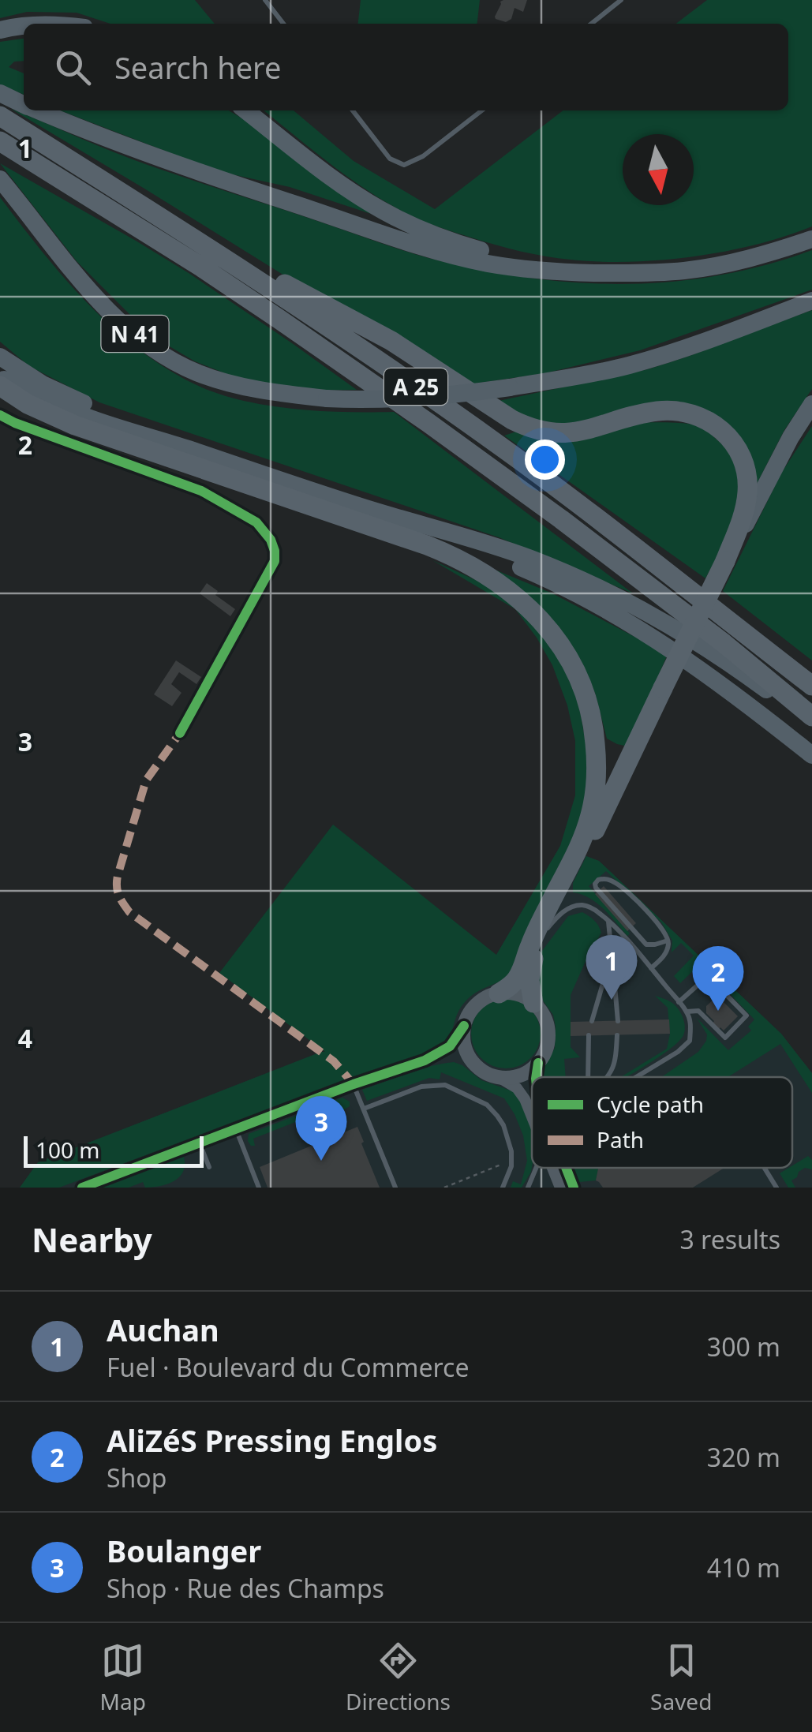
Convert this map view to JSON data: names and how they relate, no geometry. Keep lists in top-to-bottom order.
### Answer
{
  "streets": {
    "highway": ["N 41", "A 25"]
  },
  "legend": ["Cycle path", "Path"],
  "scale_bar": "100 m",
  "north": "bottom",
  "page": {
    "search": "Search here",
    "pins": ["1", "2", "3"],
    "scale": "100 m",
    "heading": ["Nearby", "3 results"],
    "list": [
      {
        "mark": "1",
        "name": "Auchan",
        "note": "Fuel · Boulevard du Commerce",
        "value": "300 m"
      },
      {
        "mark": "2",
        "name": "AliZéS Pressing Englos",
        "note": "Shop",
        "value": "320 m"
      },
      {
        "mark": "3",
        "name": "Boulanger",
        "note": "Shop · Rue des Champs",
        "value": "410 m"
      }
    ],
    "nav": ["Map", "Directions", "Saved"]
  },
  "grid": {
    "rows": [
      "1",
      "2",
      "3",
      "4"
    ]
  }
}
